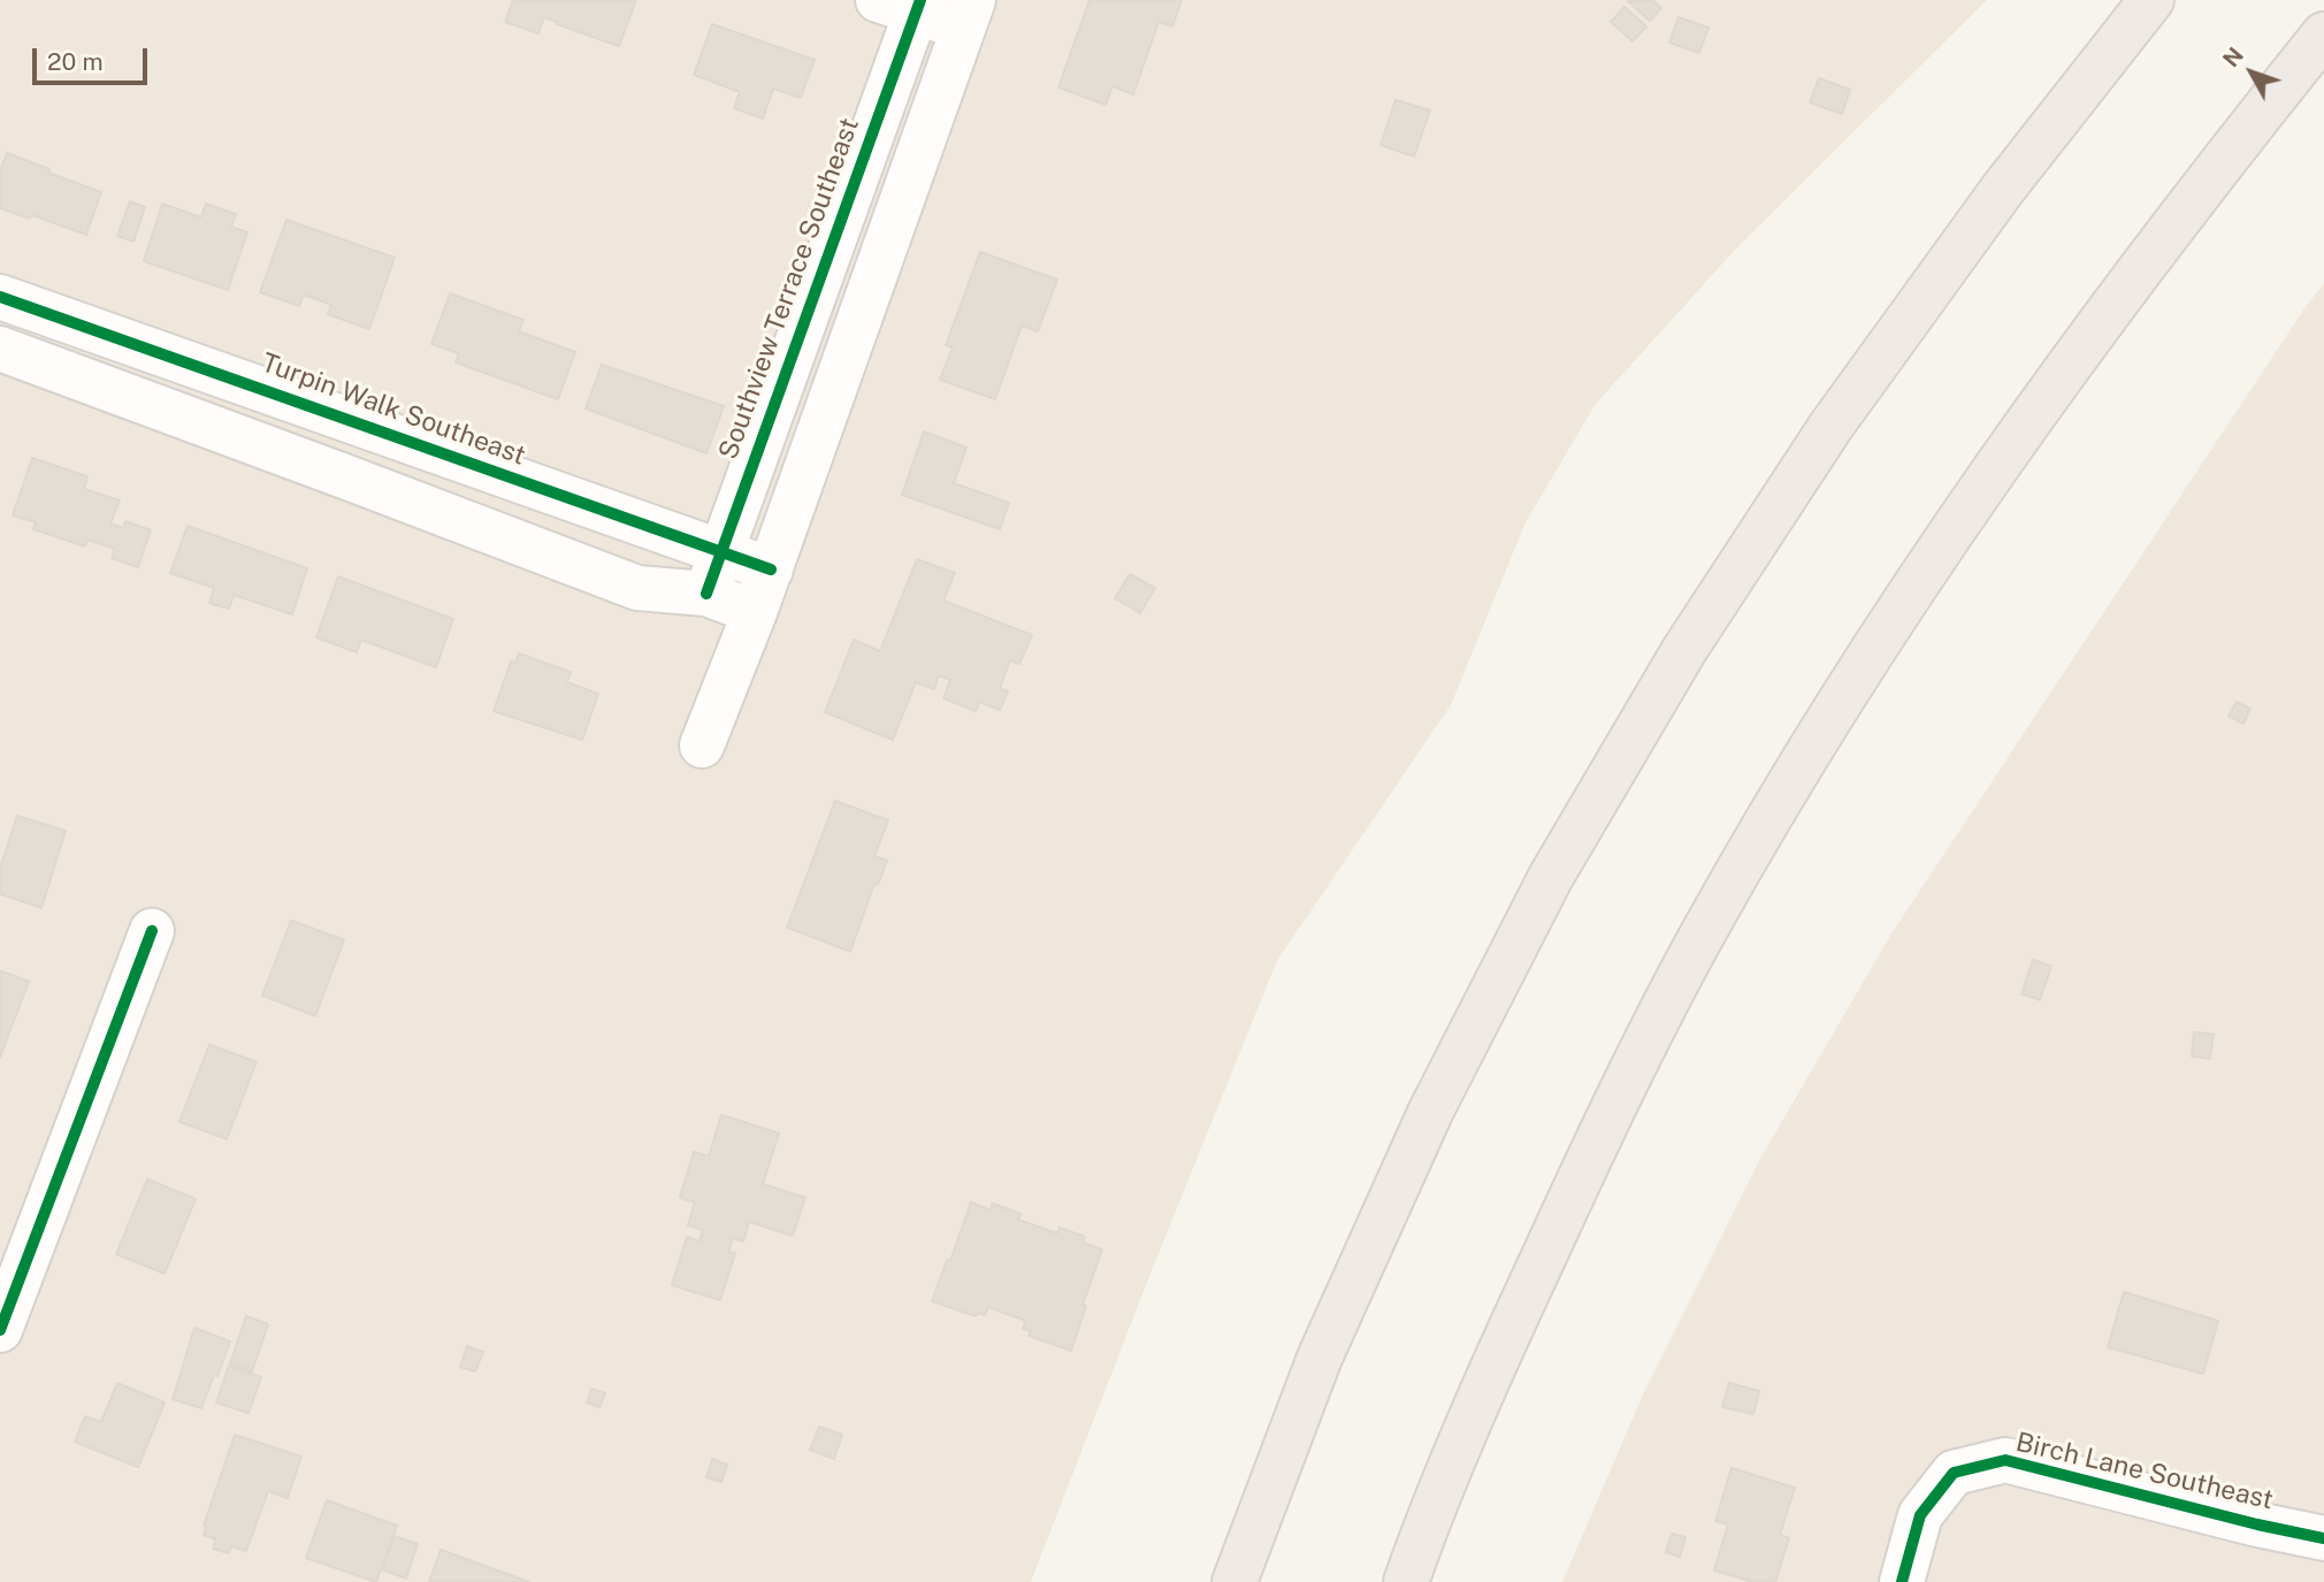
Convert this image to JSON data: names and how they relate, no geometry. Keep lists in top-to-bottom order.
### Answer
{
  "streets": {
    "street": ["Southview Terrace Southeast", "Turpin Walk Southeast", "Birch Lane Southeast"]
  },
  "crossings": [
    ["Southview Terrace Southeast", "Turpin Walk Southeast"]
  ],
  "scale_bar": "20 m",
  "north": "top left"
}
